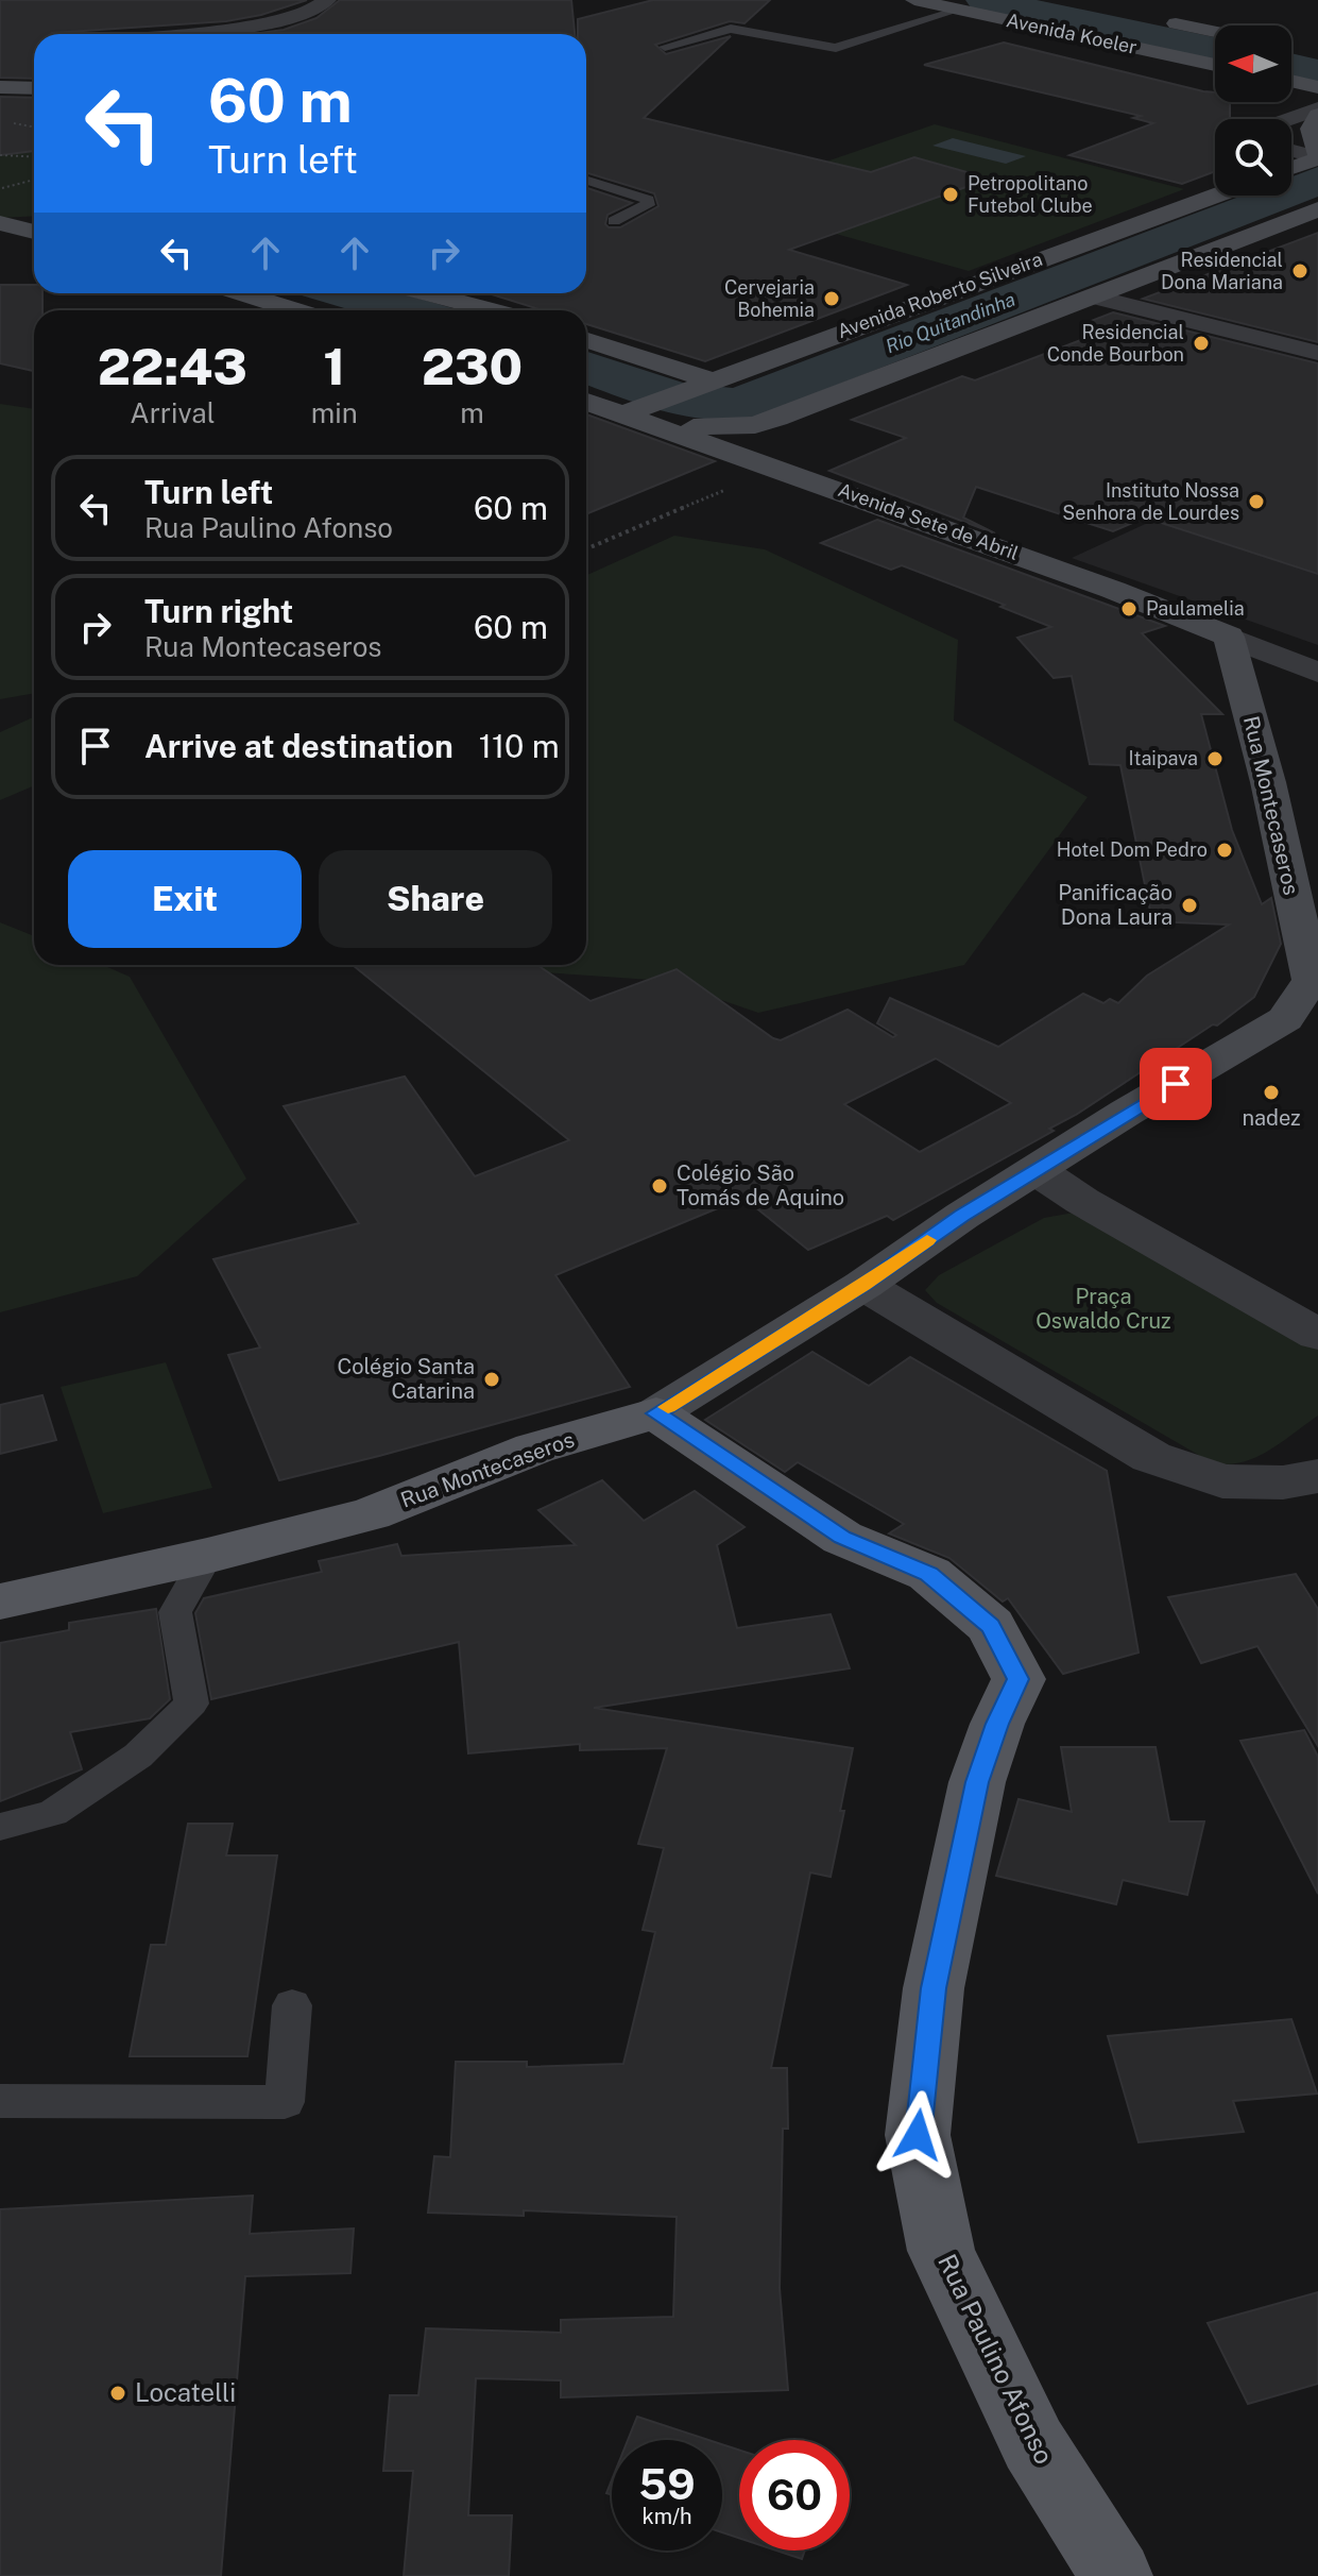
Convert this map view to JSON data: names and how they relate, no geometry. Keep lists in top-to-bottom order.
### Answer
{
  "streets": {
    "main road": [
      "Avenida Koeler",
      "Avenida Roberto Silveira",
      "Avenida Sete de Abril",
      "Rua Montecaseros",
      "Rua Paulino Afonso"
    ]
  },
  "crossings": [
    ["Avenida Roberto Silveira", "Avenida Sete de Abril"],
    ["Avenida Sete de Abril", "Rua Montecaseros"],
    ["Rua Montecaseros", "Rua Paulino Afonso"]
  ],
  "water": ["Rio Quitandinha"],
  "parks": ["Praça Oswaldo Cruz"],
  "places": [
    "Petropolitano Futebol Clube",
    "Residencial Dona Mariana",
    "Cervejaria Bohemia",
    "Residencial Conde Bourbon",
    "Instituto Nossa Senhora de Lourdes",
    "Paulamelia",
    "Itaipava",
    "Hotel Dom Pedro",
    "Panificação Dona Laura",
    "nadez",
    "Colégio São Tomás de Aquino",
    "Colégio Santa Catarina",
    "Locatelli"
  ],
  "north": "left",
  "page": {
    "turn": ["60 m", "Turn left"],
    "eta": [
      "22:43",
      "Arrival",
      "1",
      "min",
      "230",
      "m"
    ],
    "list": [
      {
        "name": "Turn left",
        "note": "Rua Paulino Afonso",
        "value": "60 m"
      },
      {
        "name": "Turn right",
        "note": "Rua Montecaseros",
        "value": "60 m"
      },
      {
        "name": "Arrive at destination",
        "value": "110 m"
      }
    ],
    "buttons": ["Exit", "Share"],
    "speed": "59 km/h",
    "limit": "60"
  }
}
